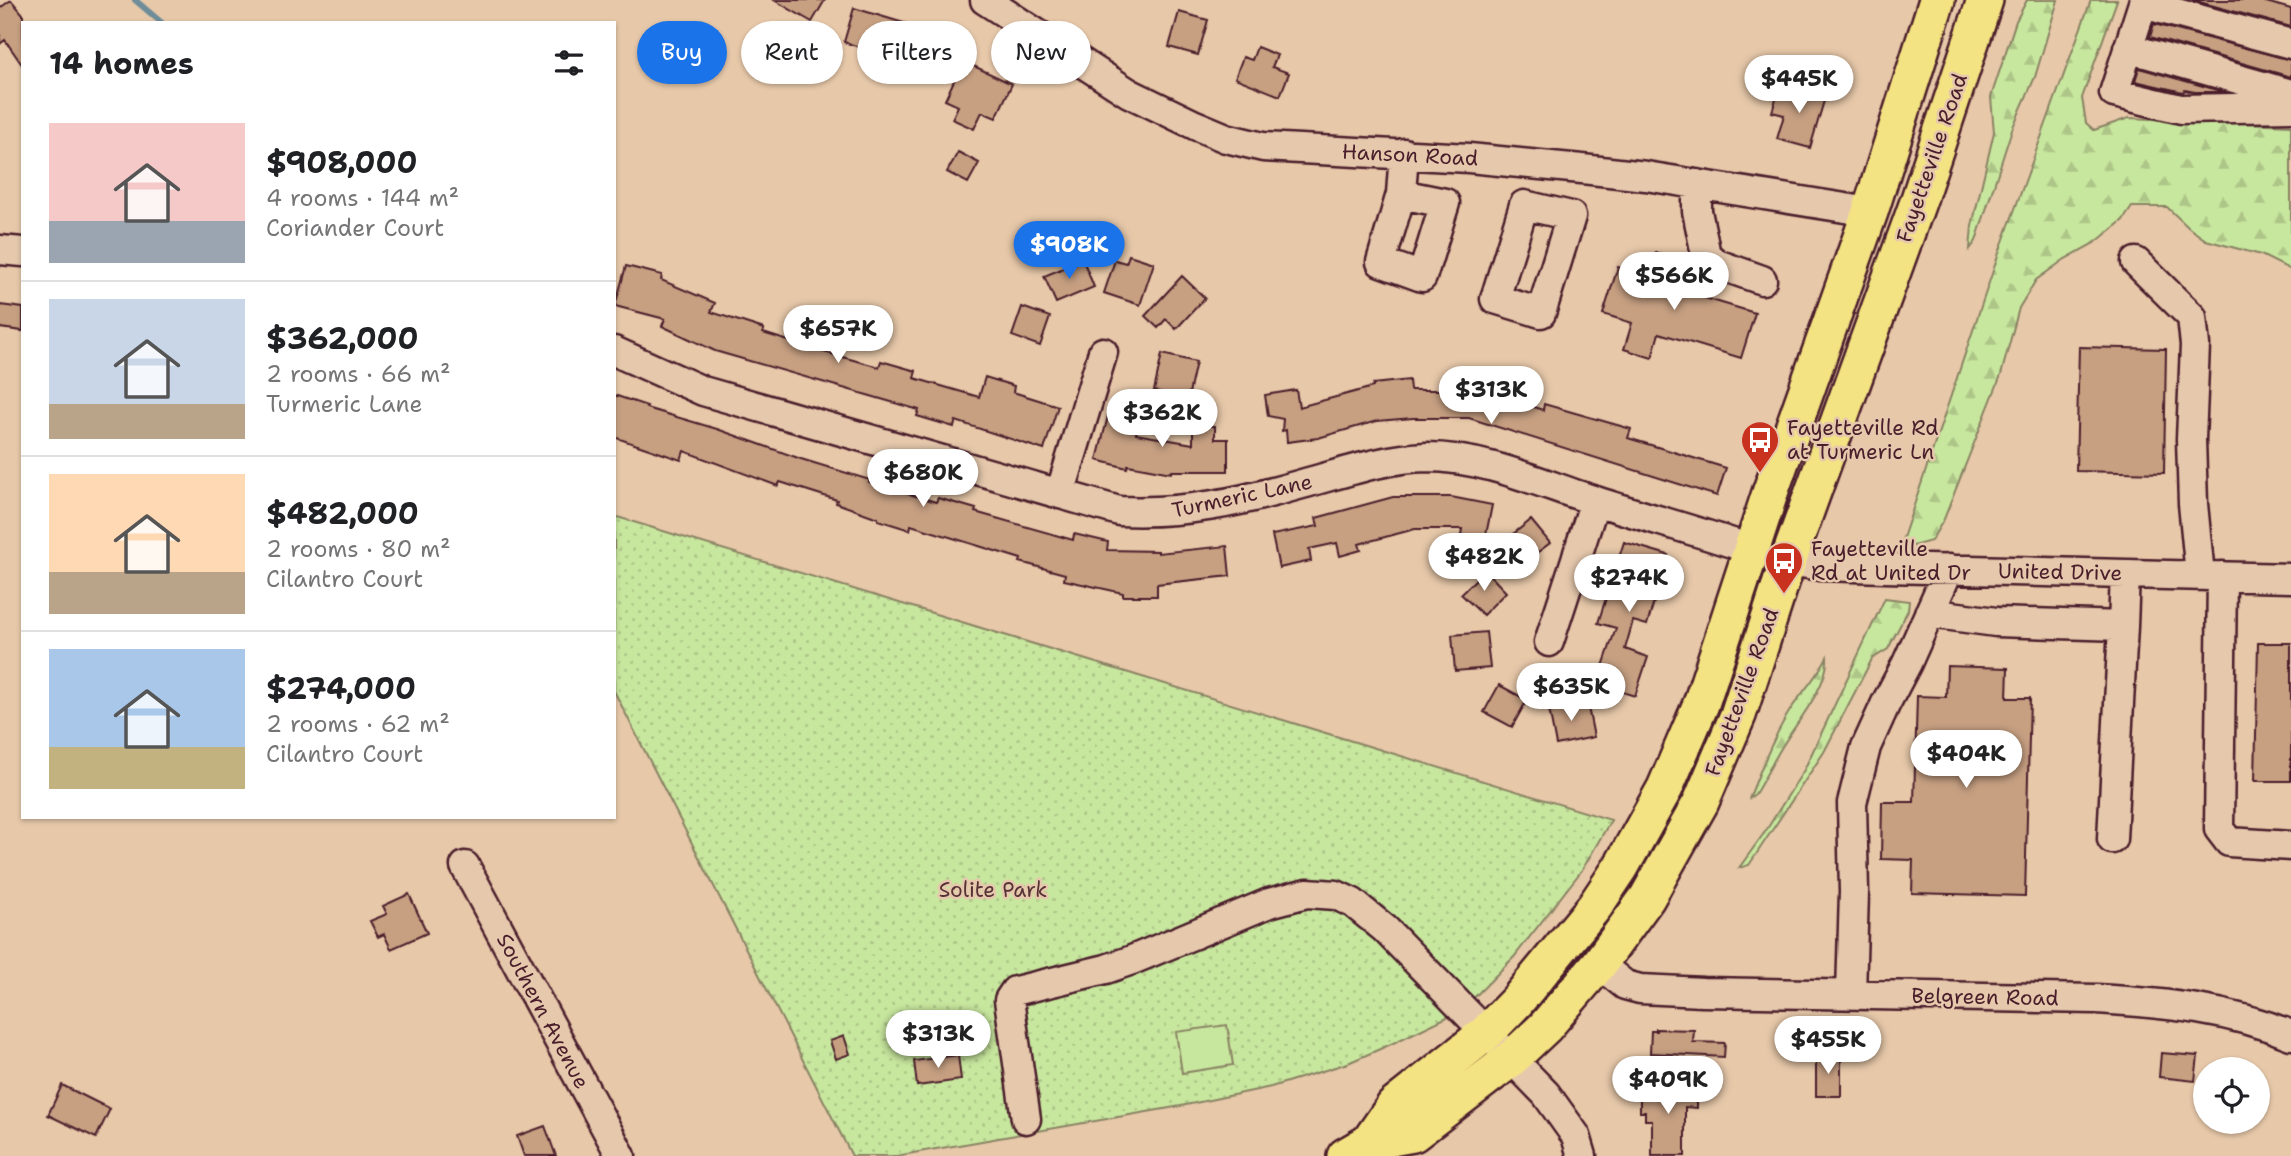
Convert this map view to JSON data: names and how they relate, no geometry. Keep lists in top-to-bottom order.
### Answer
{
  "streets": {
    "main road": ["Fayetteville Road"],
    "street": [
      "Hanson Road",
      "Turmeric Lane",
      "United Drive",
      "Belgreen Road",
      "Southern Avenue"
    ]
  },
  "crossings": [
    ["Hanson Road", "Fayetteville Road"],
    ["Fayetteville Road", "Turmeric Lane"],
    ["Fayetteville Road", "United Drive"],
    ["Fayetteville Road", "Belgreen Road"]
  ],
  "parks": ["Solite Park"],
  "places": {
    "bus stop": ["Fayetteville Rd at Turmeric Ln", "Fayetteville Rd at United Dr"]
  },
  "page": {
    "chip": [
      "Buy",
      "Rent",
      "Filters",
      "New"
    ],
    "heading": "14 homes",
    "price": [
      "$445K",
      "$908K",
      "$566K",
      "$657K",
      "$313K",
      "$362K",
      "$680K",
      "$482K",
      "$274K",
      "$635K",
      "$404K",
      "$313K",
      "$455K",
      "$409K"
    ],
    "list": [
      {
        "name": "$908,000",
        "note": "4 rooms · 144 m² · Coriander Court"
      },
      {
        "name": "$362,000",
        "note": "2 rooms · 66 m² · Turmeric Lane"
      },
      {
        "name": "$482,000",
        "note": "2 rooms · 80 m² · Cilantro Court"
      },
      {
        "name": "$274,000",
        "note": "2 rooms · 62 m² · Cilantro Court"
      }
    ]
  }
}
